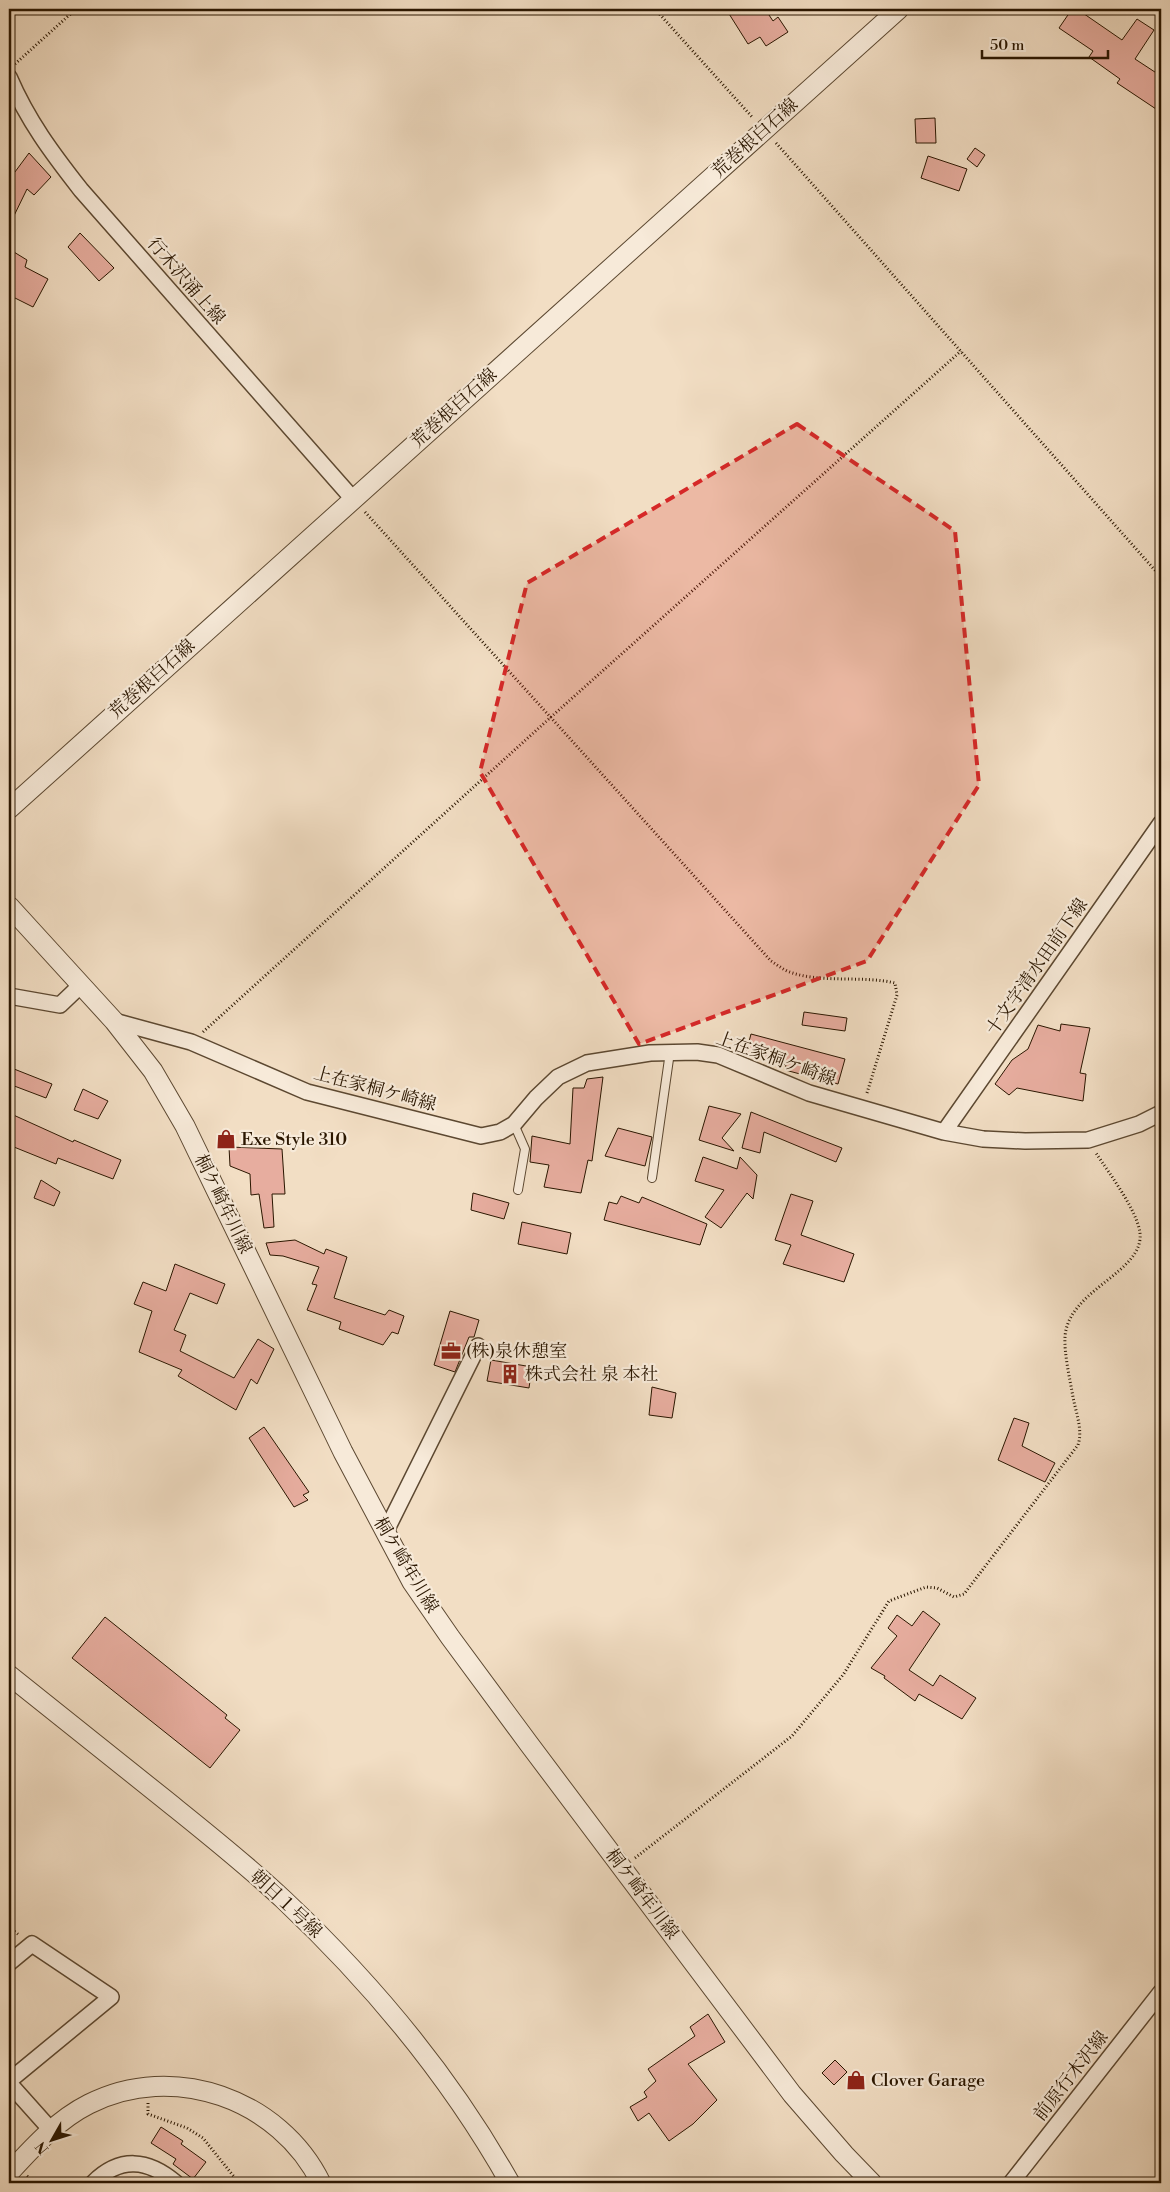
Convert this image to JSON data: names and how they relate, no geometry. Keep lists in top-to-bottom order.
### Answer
{
  "streets": {
    "street": [
      "荒巻根白石線",
      "行木沢涌上線",
      "十文字清水田前下線",
      "上在家桐ケ崎線",
      "桐ケ崎年川線",
      "朝日１号線",
      "前原行木沢線"
    ]
  },
  "crossings": [
    ["荒巻根白石線", "行木沢涌上線"],
    ["十文字清水田前下線", "上在家桐ケ崎線"],
    ["上在家桐ケ崎線", "桐ケ崎年川線"]
  ],
  "places": {
    "shop": ["Exe Style 310", "Clover Garage"],
    "office": ["(株)泉休憩室"],
    "building": ["株式会社 泉 本社"]
  },
  "scale_bar": "50 m",
  "north": "bottom left"
}
